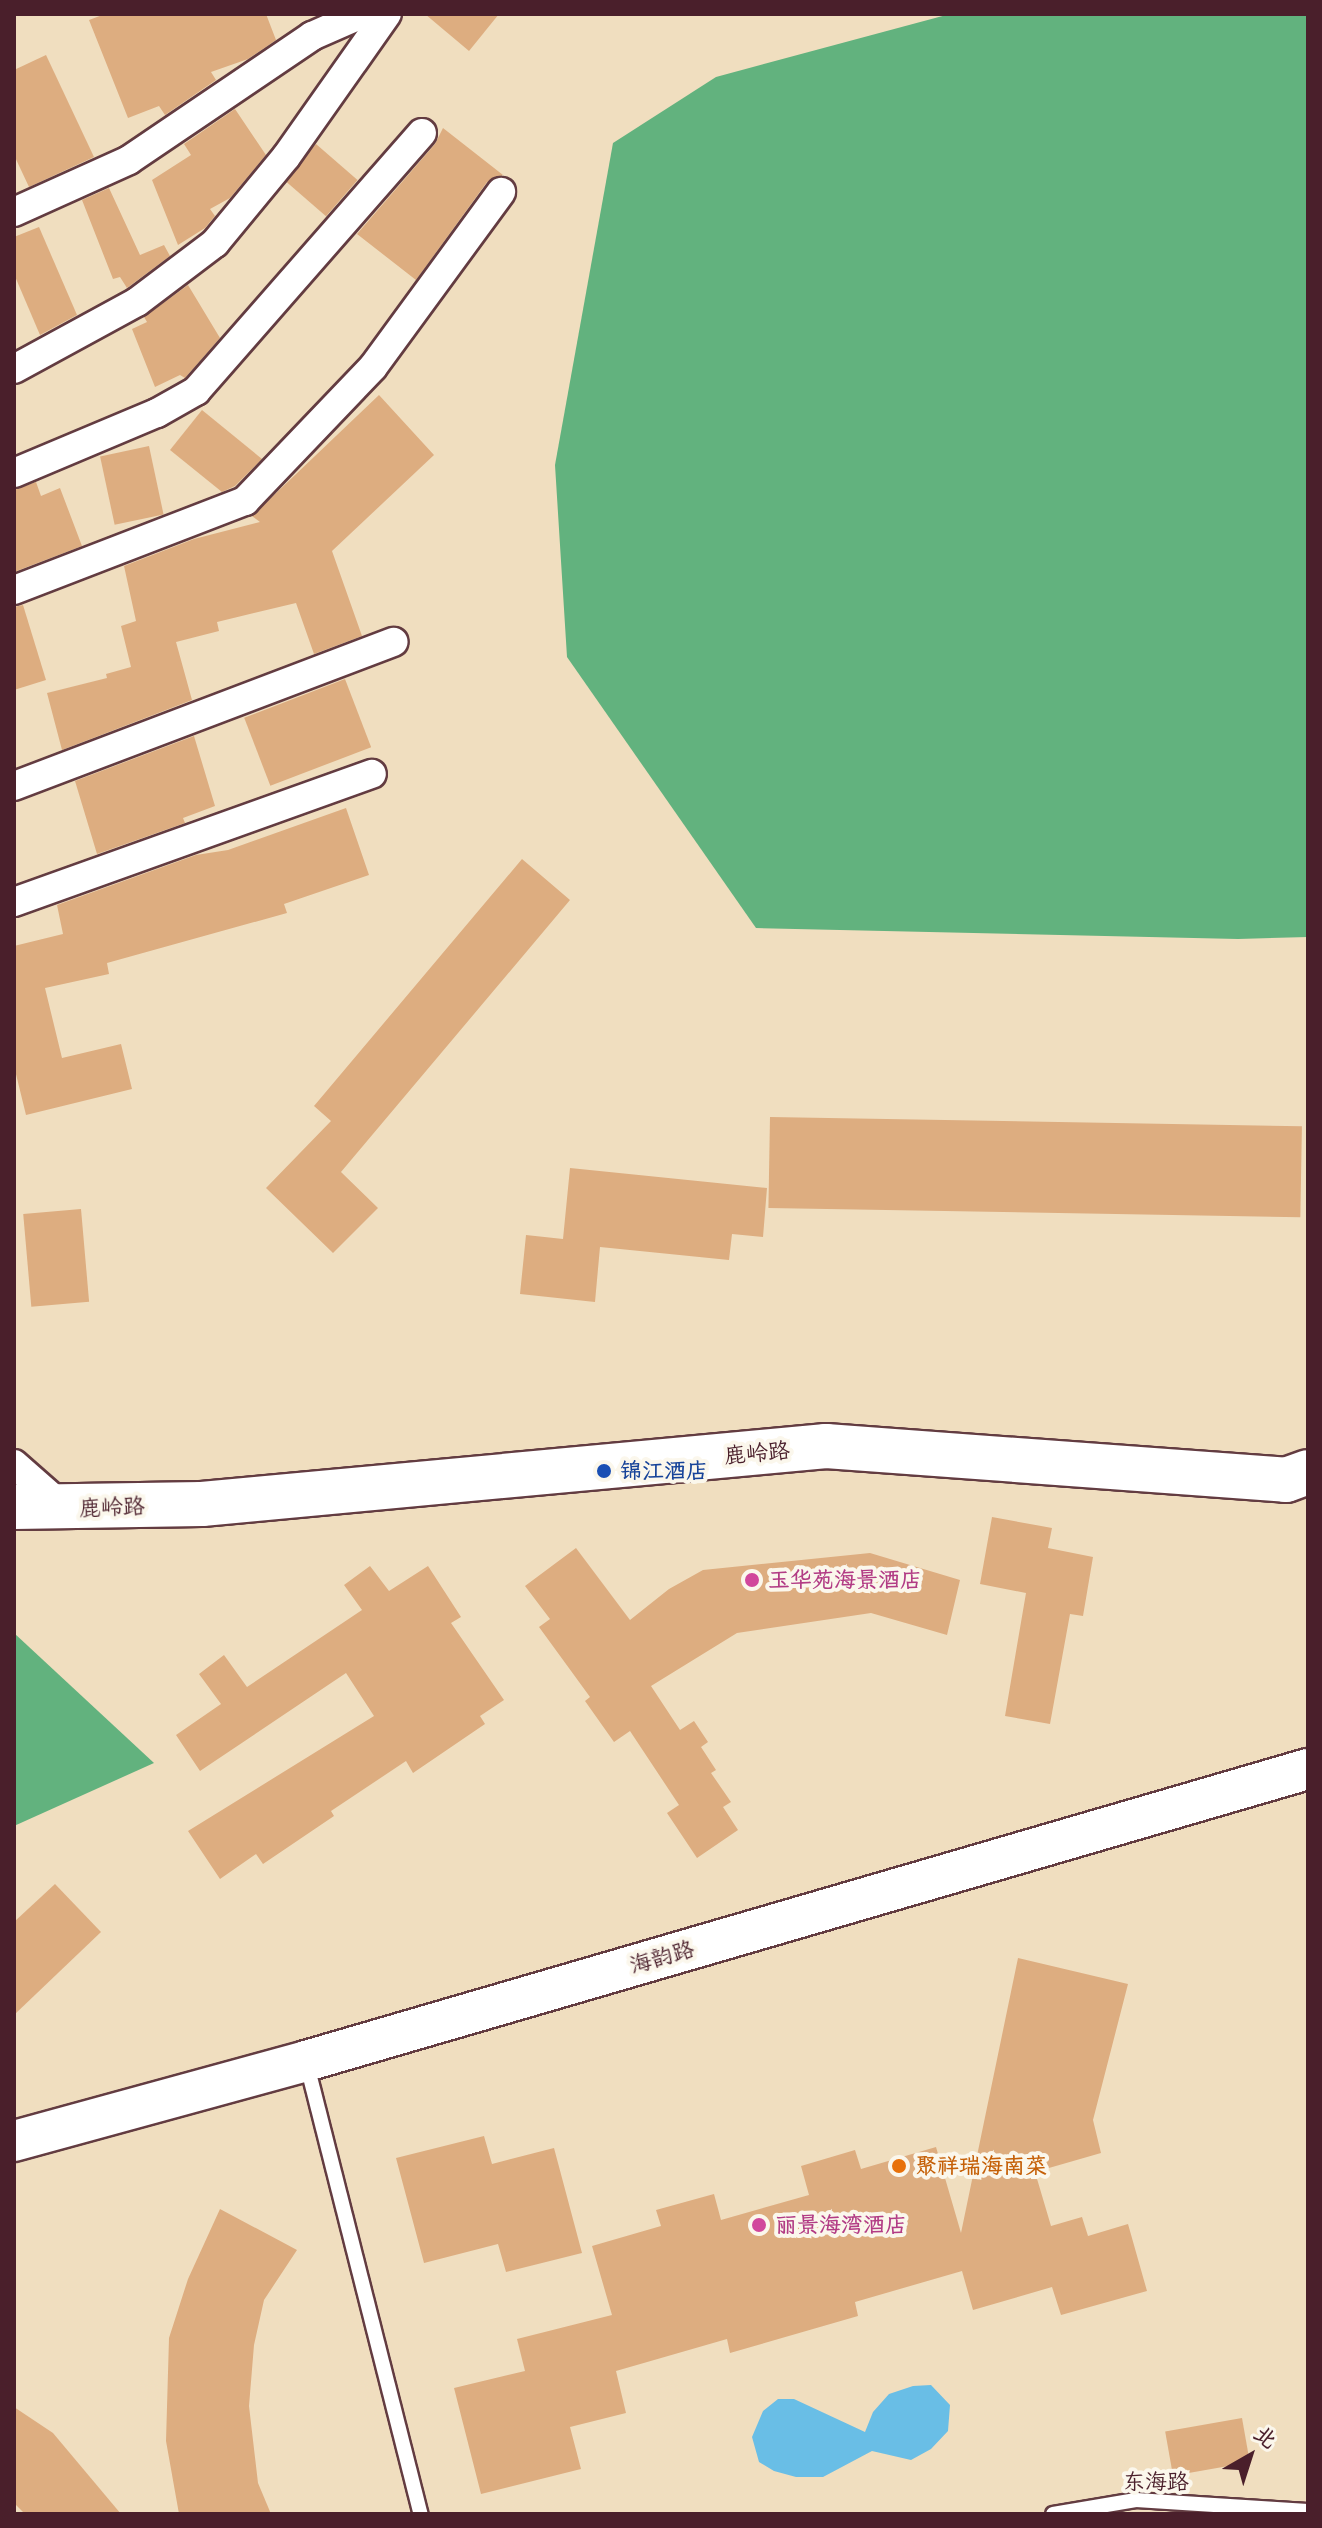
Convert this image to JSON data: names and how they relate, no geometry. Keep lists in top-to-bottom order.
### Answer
{
  "streets": {
    "main road": ["鹿岭路"],
    "street": ["海韵路"],
    "lane": ["东海路"]
  },
  "places": [
    "锦江酒店",
    "玉华苑海景酒店",
    "聚祥瑞海南菜",
    "丽景海湾酒店"
  ],
  "north": "top right"
}
